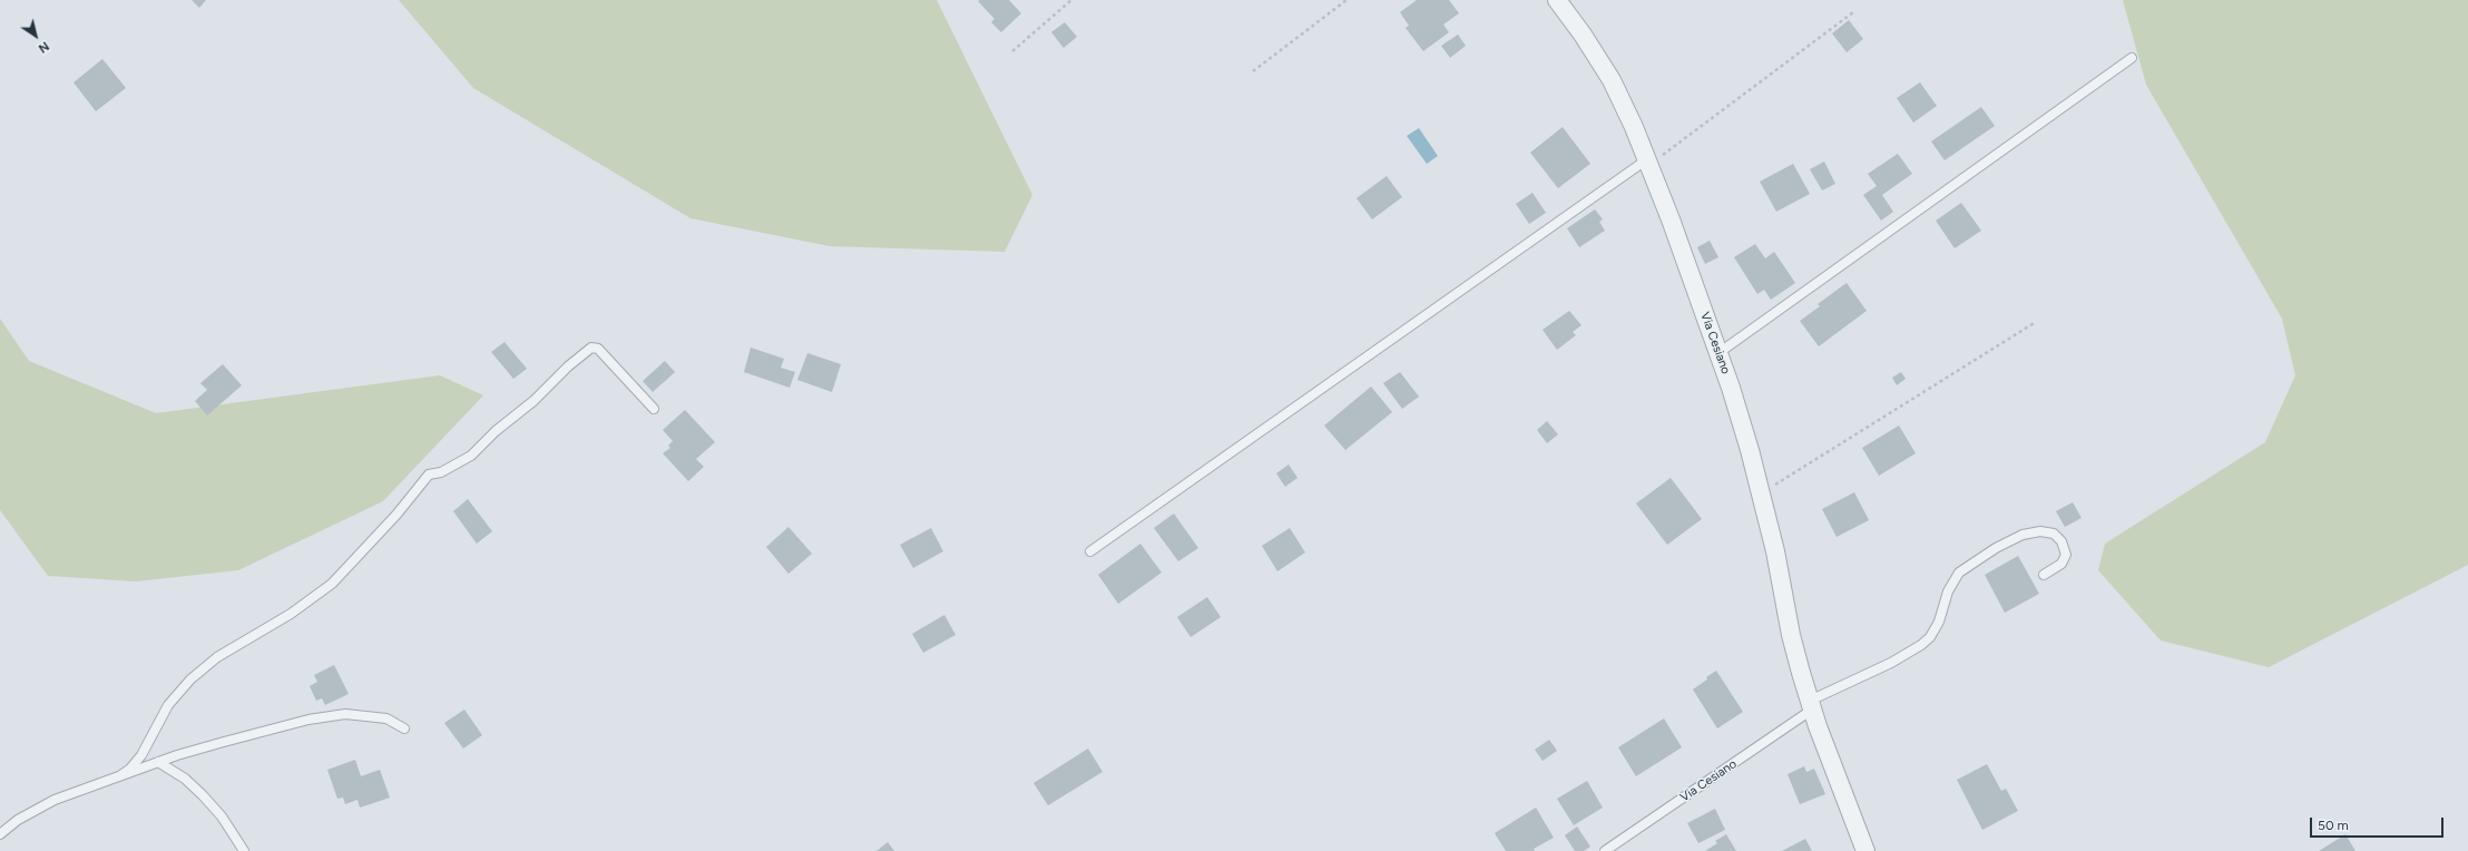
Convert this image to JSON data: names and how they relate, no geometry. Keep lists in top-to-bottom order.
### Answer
{
  "streets": {
    "street": ["Via Cesiano"]
  },
  "scale_bar": "50 m",
  "north": "bottom right"
}
